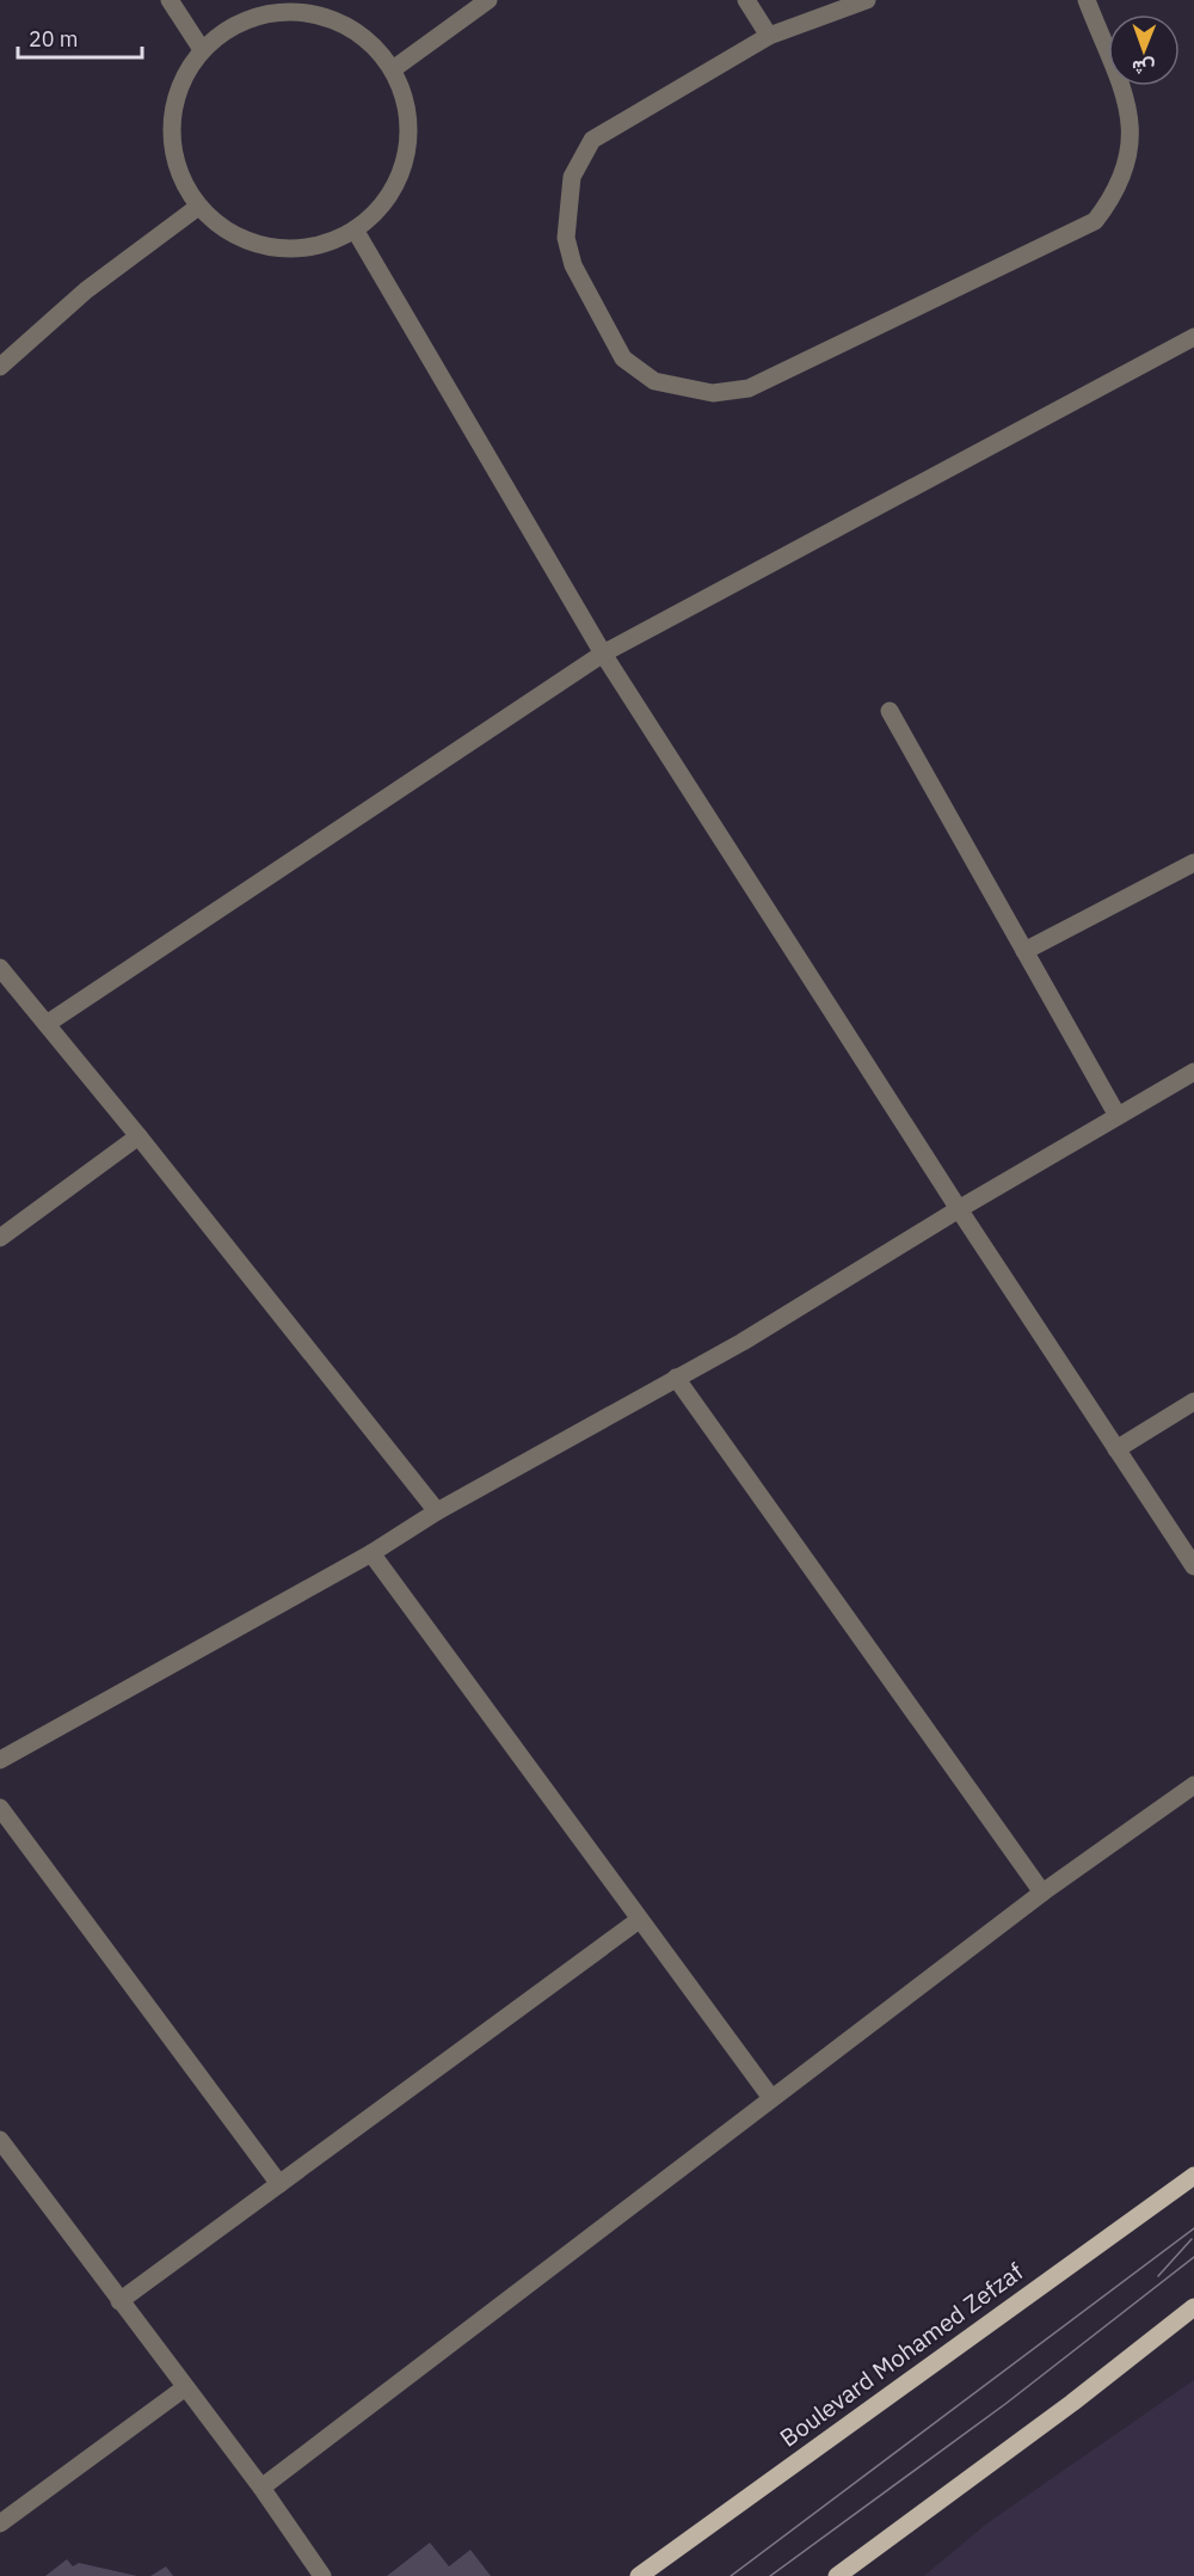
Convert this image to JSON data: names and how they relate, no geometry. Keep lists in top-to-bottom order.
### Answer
{
  "streets": {
    "main road": ["Boulevard Mohamed Zefzaf"]
  },
  "scale_bar": "20 m",
  "north": "bottom"
}
